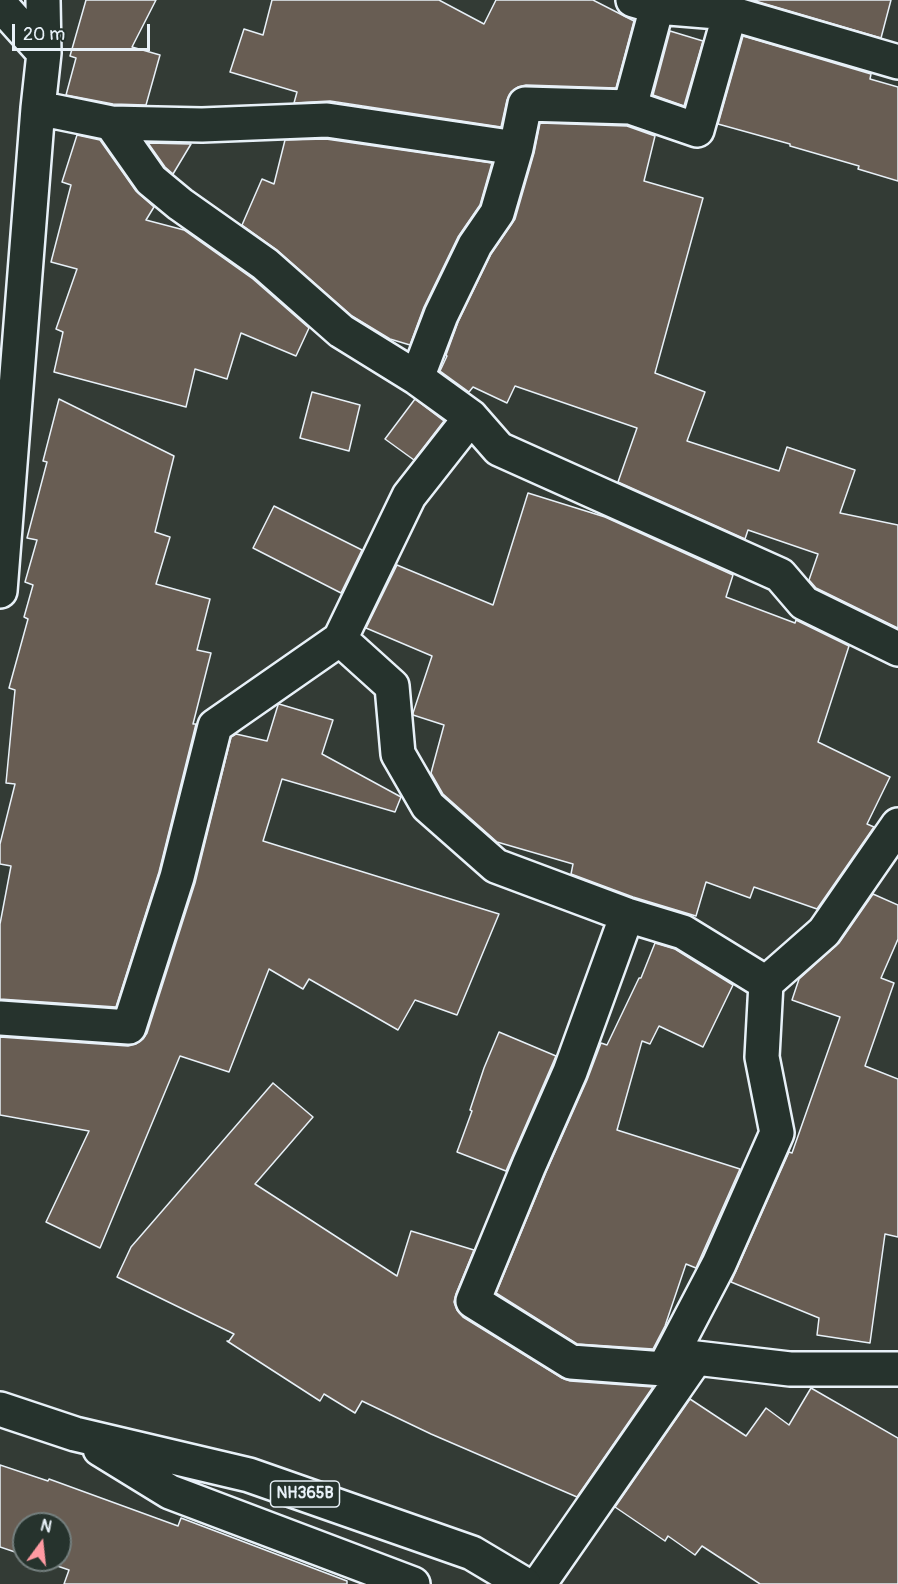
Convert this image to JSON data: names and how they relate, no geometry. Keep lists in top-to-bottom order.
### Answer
{
  "streets": {
    "main road": ["NH365B"]
  },
  "scale_bar": "20 m",
  "north": "top"
}
